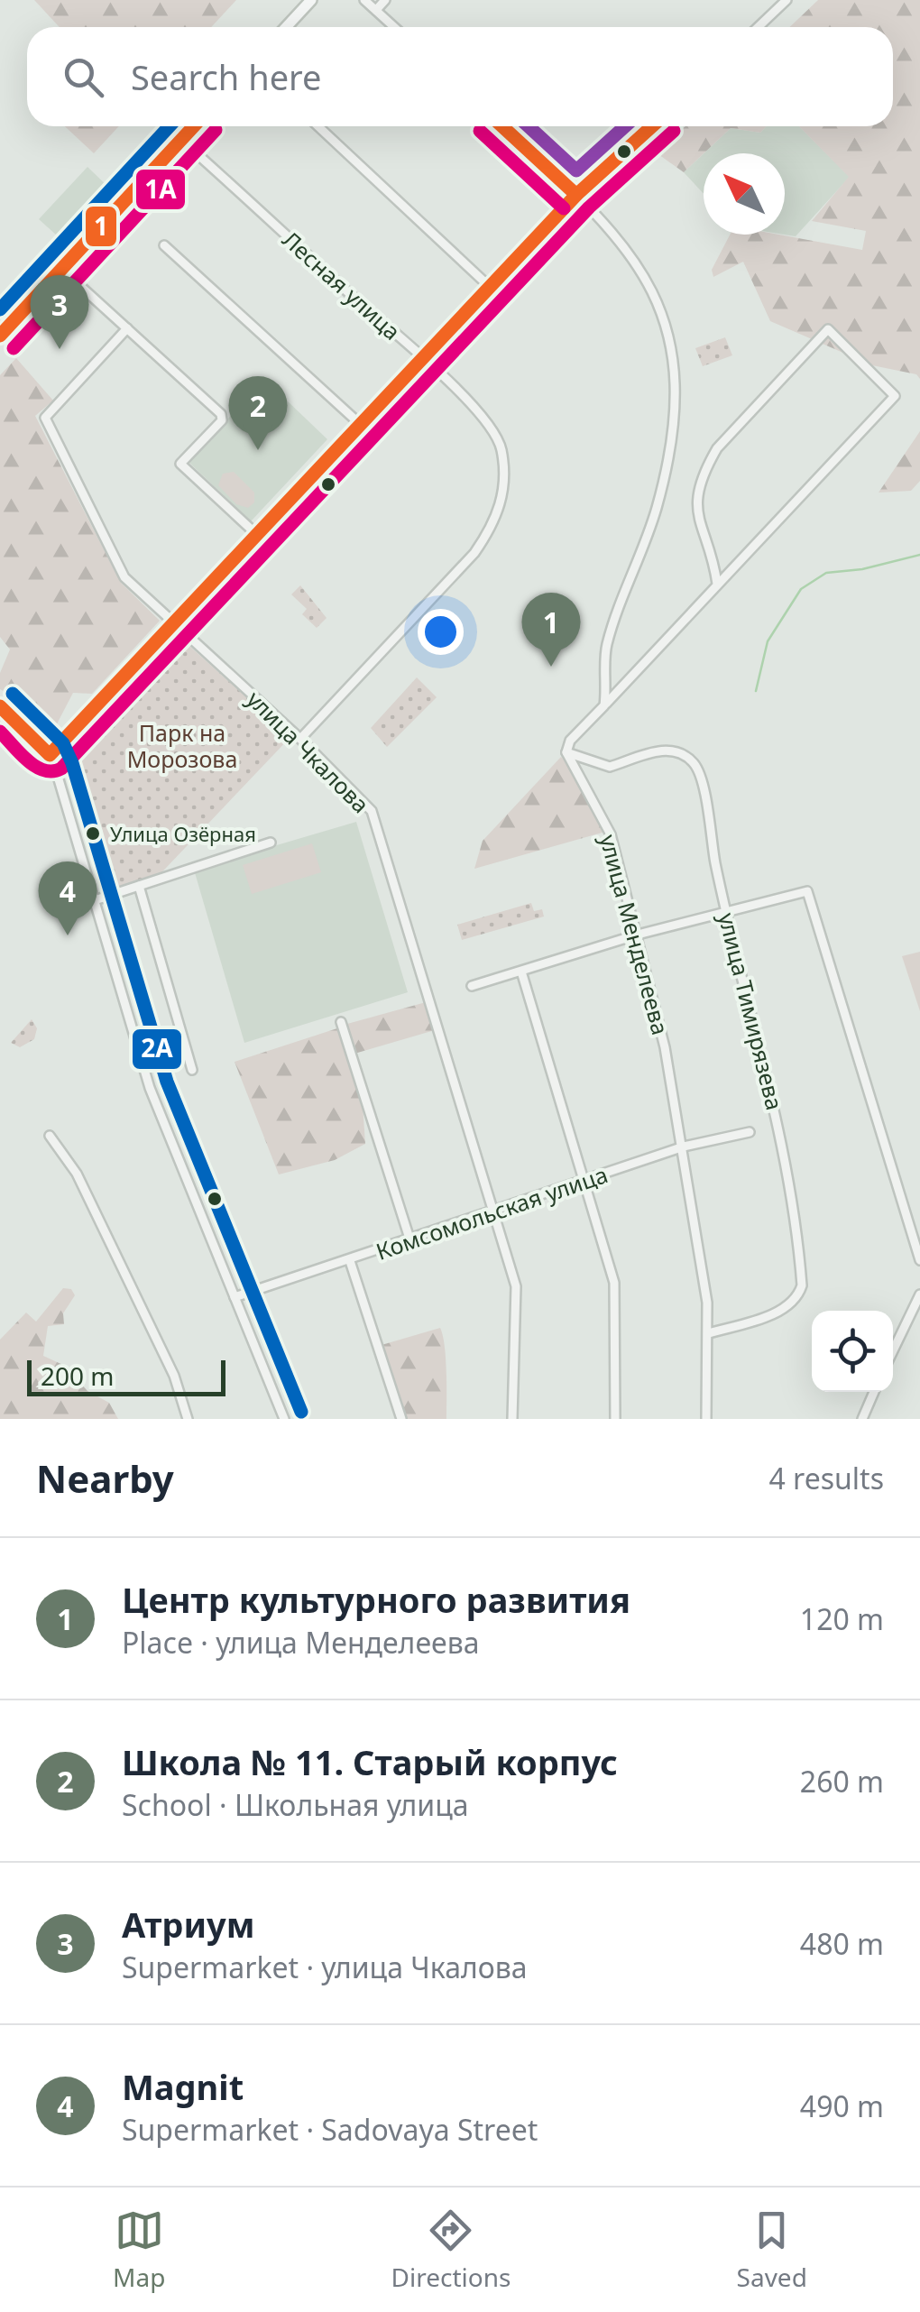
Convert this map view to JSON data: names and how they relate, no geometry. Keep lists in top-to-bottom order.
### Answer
{
  "streets": {
    "street": [
      "Лесная улица",
      "улица Чкалова",
      "улица Менделеева",
      "улица Тимирязева",
      "Комсомольская улица"
    ]
  },
  "crossings": [
    ["Лесная улица", "улица Чкалова"],
    ["улица Чкалова", "Комсомольская улица"],
    ["улица Менделеева", "улица Тимирязева"],
    ["улица Менделеева", "Комсомольская улица"]
  ],
  "parks": ["Парк на Морозова"],
  "places": ["Улица Озёрная"],
  "lines": ["transit line 1", "transit line 2А", "transit line 1А"],
  "scale_bar": "200 m",
  "north": "top left",
  "page": {
    "search": "Search here",
    "pins": [
      "3",
      "2",
      "1",
      "4"
    ],
    "scale": "200 m",
    "heading": ["Nearby", "4 results"],
    "list": [
      {
        "mark": "1",
        "name": "Центр культурного развития",
        "note": "Place · улица Менделеева",
        "value": "120 m"
      },
      {
        "mark": "2",
        "name": "Школа № 11. Старый корпус",
        "note": "School · Школьная улица",
        "value": "260 m"
      },
      {
        "mark": "3",
        "name": "Атриум",
        "note": "Supermarket · улица Чкалова",
        "value": "480 m"
      },
      {
        "mark": "4",
        "name": "Magnit",
        "note": "Supermarket · Sadovaya Street",
        "value": "490 m"
      }
    ],
    "nav": ["Map", "Directions", "Saved"]
  }
}
